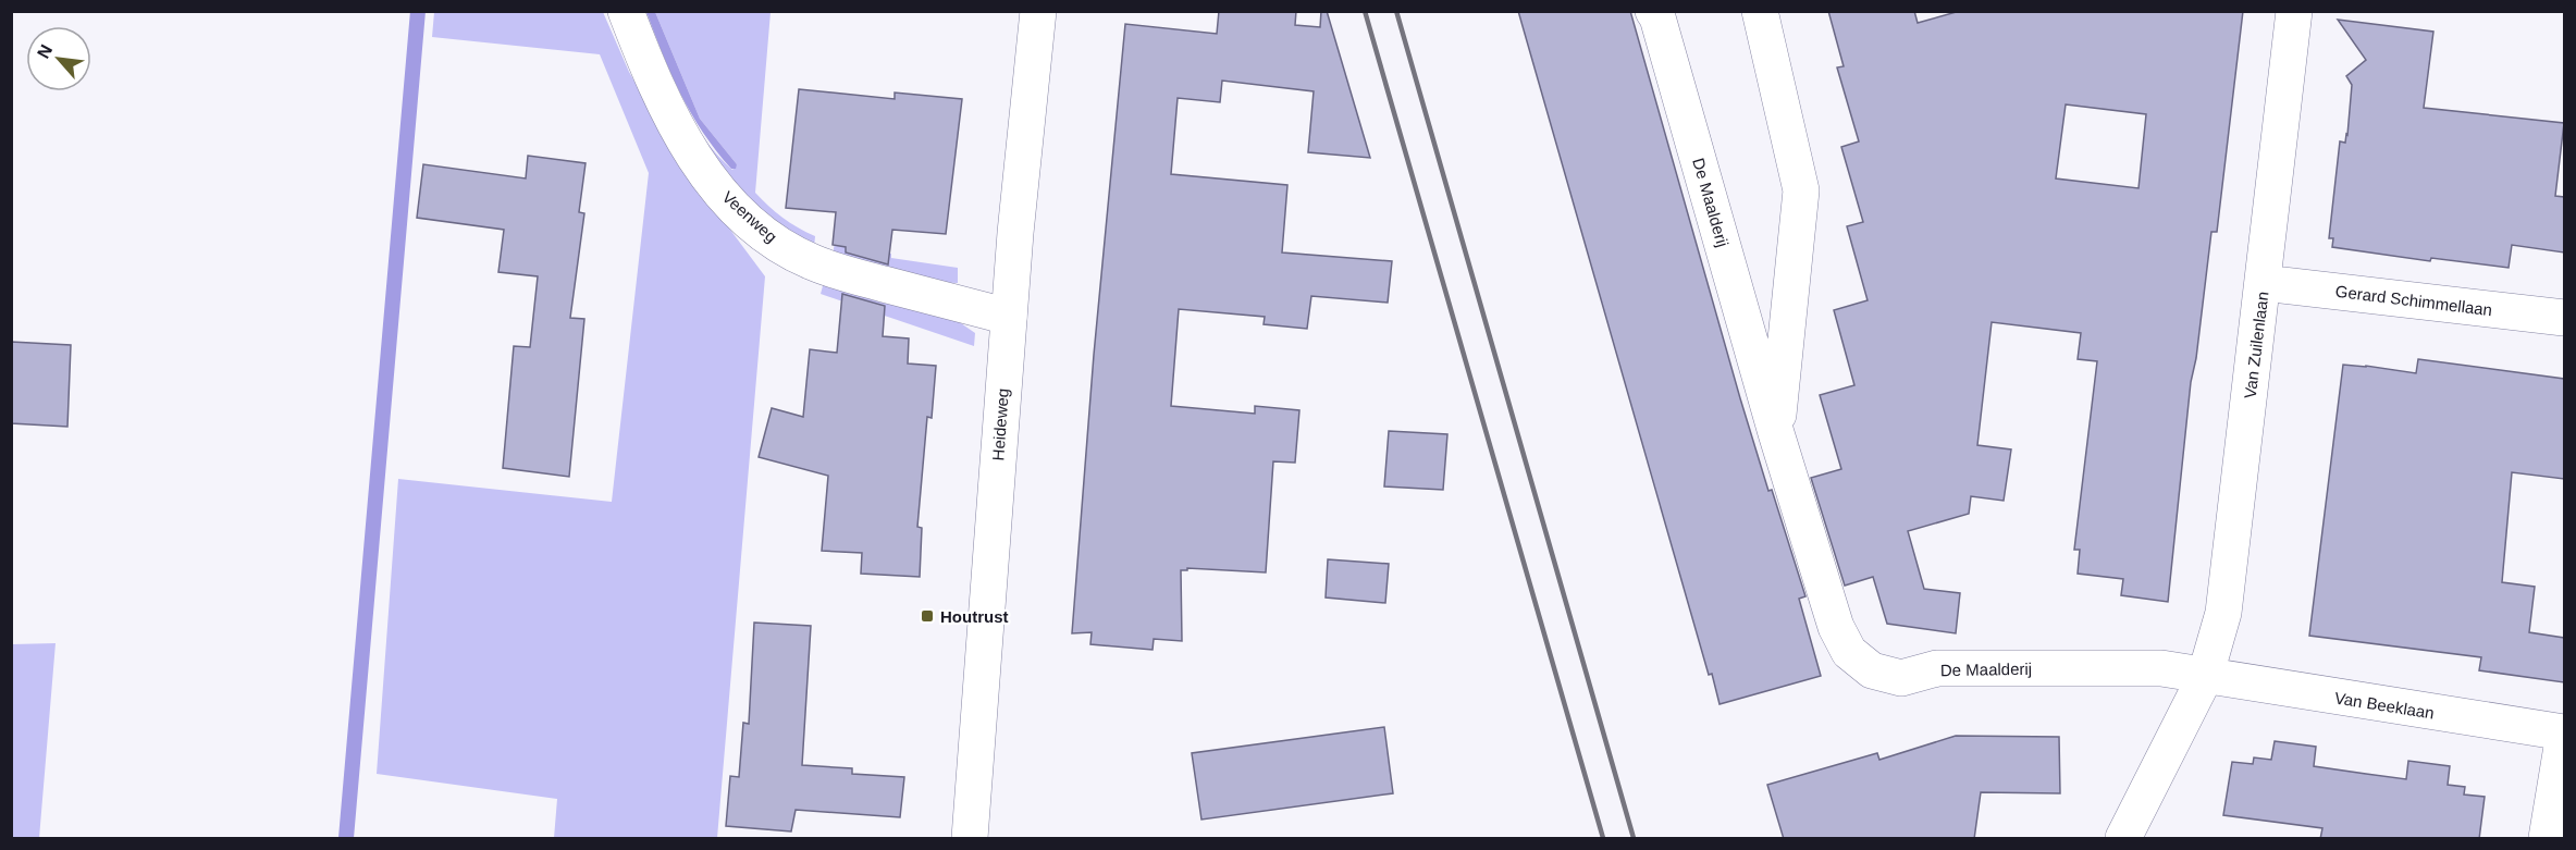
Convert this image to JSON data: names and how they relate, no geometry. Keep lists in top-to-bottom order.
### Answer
{
  "streets": {
    "street": [
      "De Maalderij",
      "Veenweg",
      "Gerard Schimmellaan",
      "Van Zuilenlaan",
      "Heideweg",
      "Van Beeklaan"
    ]
  },
  "crossings": [
    ["De Maalderij", "Van Zuilenlaan"],
    ["De Maalderij", "Van Beeklaan"],
    ["Veenweg", "Heideweg"],
    ["Gerard Schimmellaan", "Van Zuilenlaan"],
    ["Van Zuilenlaan", "Van Beeklaan"]
  ],
  "places": {
    "transit": ["Houtrust"]
  },
  "north": "top left"
}
